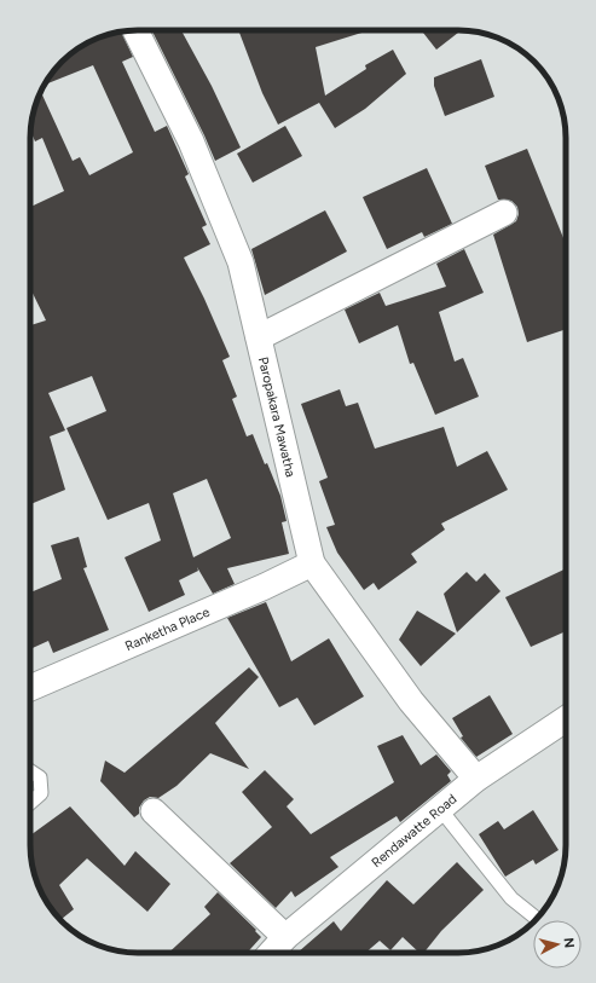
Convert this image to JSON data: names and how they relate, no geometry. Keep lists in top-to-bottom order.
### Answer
{
  "streets": {
    "street": ["Paropakara Mawatha", "Ranketha Place", "Rendawatte Road"]
  },
  "crossings": [
    ["Paropakara Mawatha", "Ranketha Place"],
    ["Paropakara Mawatha", "Rendawatte Road"]
  ],
  "north": "right"
}
